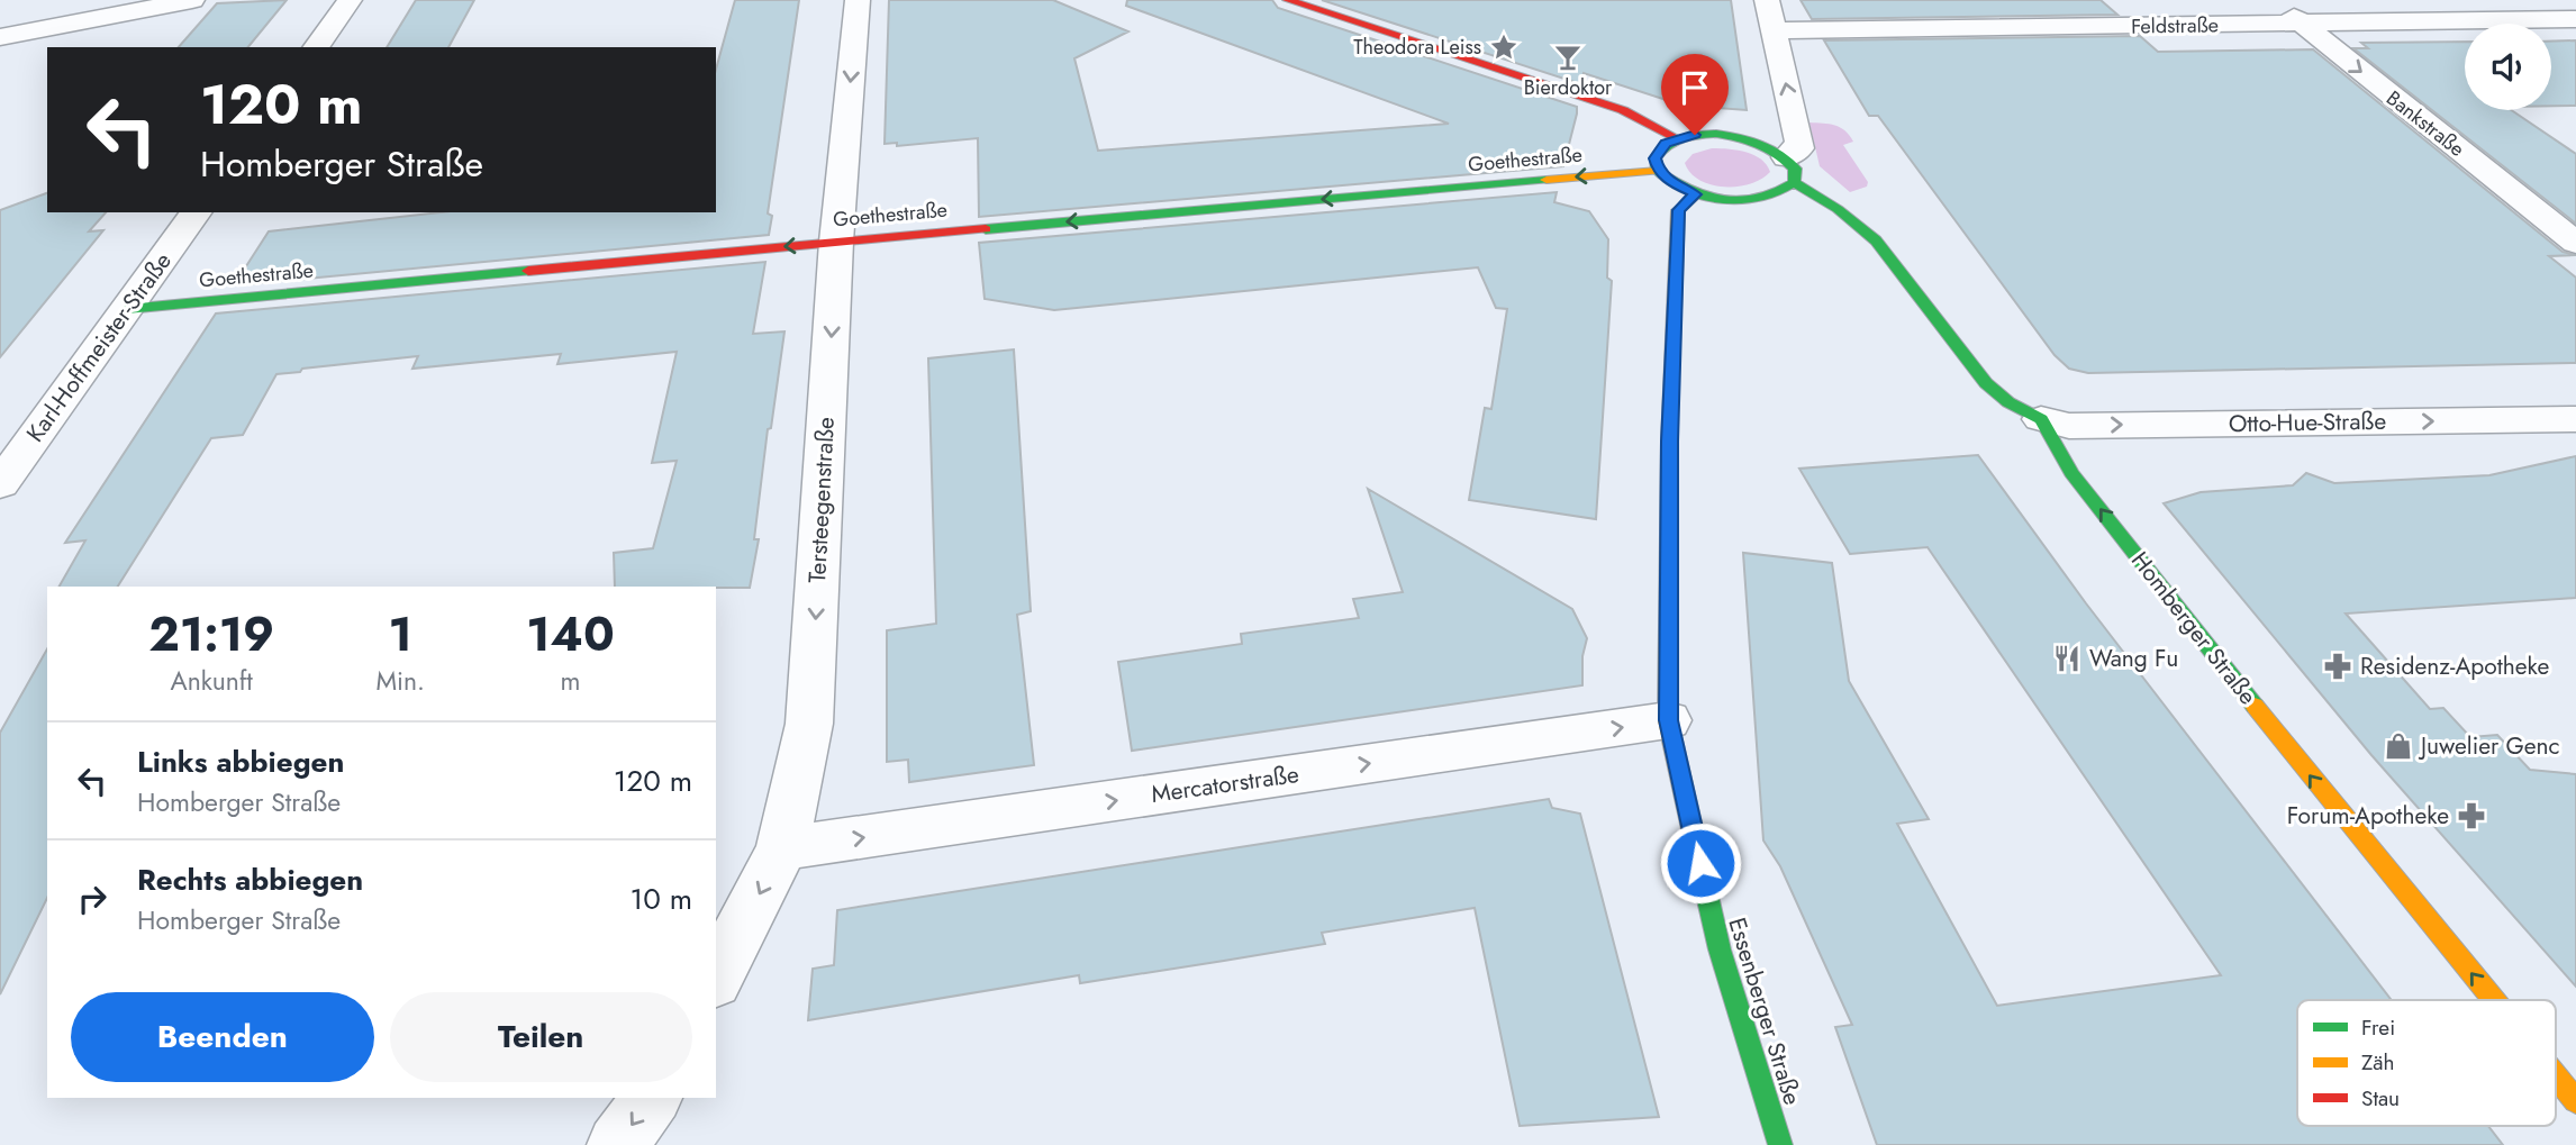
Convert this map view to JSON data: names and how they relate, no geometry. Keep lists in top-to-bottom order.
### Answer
{
  "streets": {
    "street": [
      "Feldstraße",
      "Bankstraße",
      "Goethestraße",
      "Karl-Hoffmeister-Straße",
      "Otto-Hue-Straße",
      "Tersteegenstraße",
      "Homberger Straße",
      "Mercatorstraße",
      "Essenberger Straße"
    ]
  },
  "crossings": [
    ["Feldstraße", "Bankstraße"],
    ["Goethestraße", "Karl-Hoffmeister-Straße"],
    ["Goethestraße", "Tersteegenstraße"],
    ["Otto-Hue-Straße", "Homberger Straße"],
    ["Tersteegenstraße", "Mercatorstraße"],
    ["Mercatorstraße", "Essenberger Straße"]
  ],
  "one_way": [
    "Bankstraße",
    "Goethestraße",
    "Otto-Hue-Straße",
    "Tersteegenstraße",
    "Homberger Straße",
    "Mercatorstraße"
  ],
  "places": {
    "place": ["Theodora Leiss"],
    "bar": ["Bierdoktor"],
    "restaurant": ["Wang Fu"],
    "pharmacy": ["Residenz-Apotheke", "Forum-Apotheke"],
    "shop": ["Juwelier Genc"]
  },
  "legend": ["Frei", "Zäh", "Stau"],
  "page": {
    "turn": ["120 m", "Homberger Straße"],
    "eta": [
      "21:19",
      "Ankunft",
      "1",
      "Min.",
      "140",
      "m"
    ],
    "list": [
      {
        "name": "Links abbiegen",
        "note": "Homberger Straße",
        "value": "120 m"
      },
      {
        "name": "Rechts abbiegen",
        "note": "Homberger Straße",
        "value": "10 m"
      }
    ],
    "buttons": ["Beenden", "Teilen"]
  }
}
